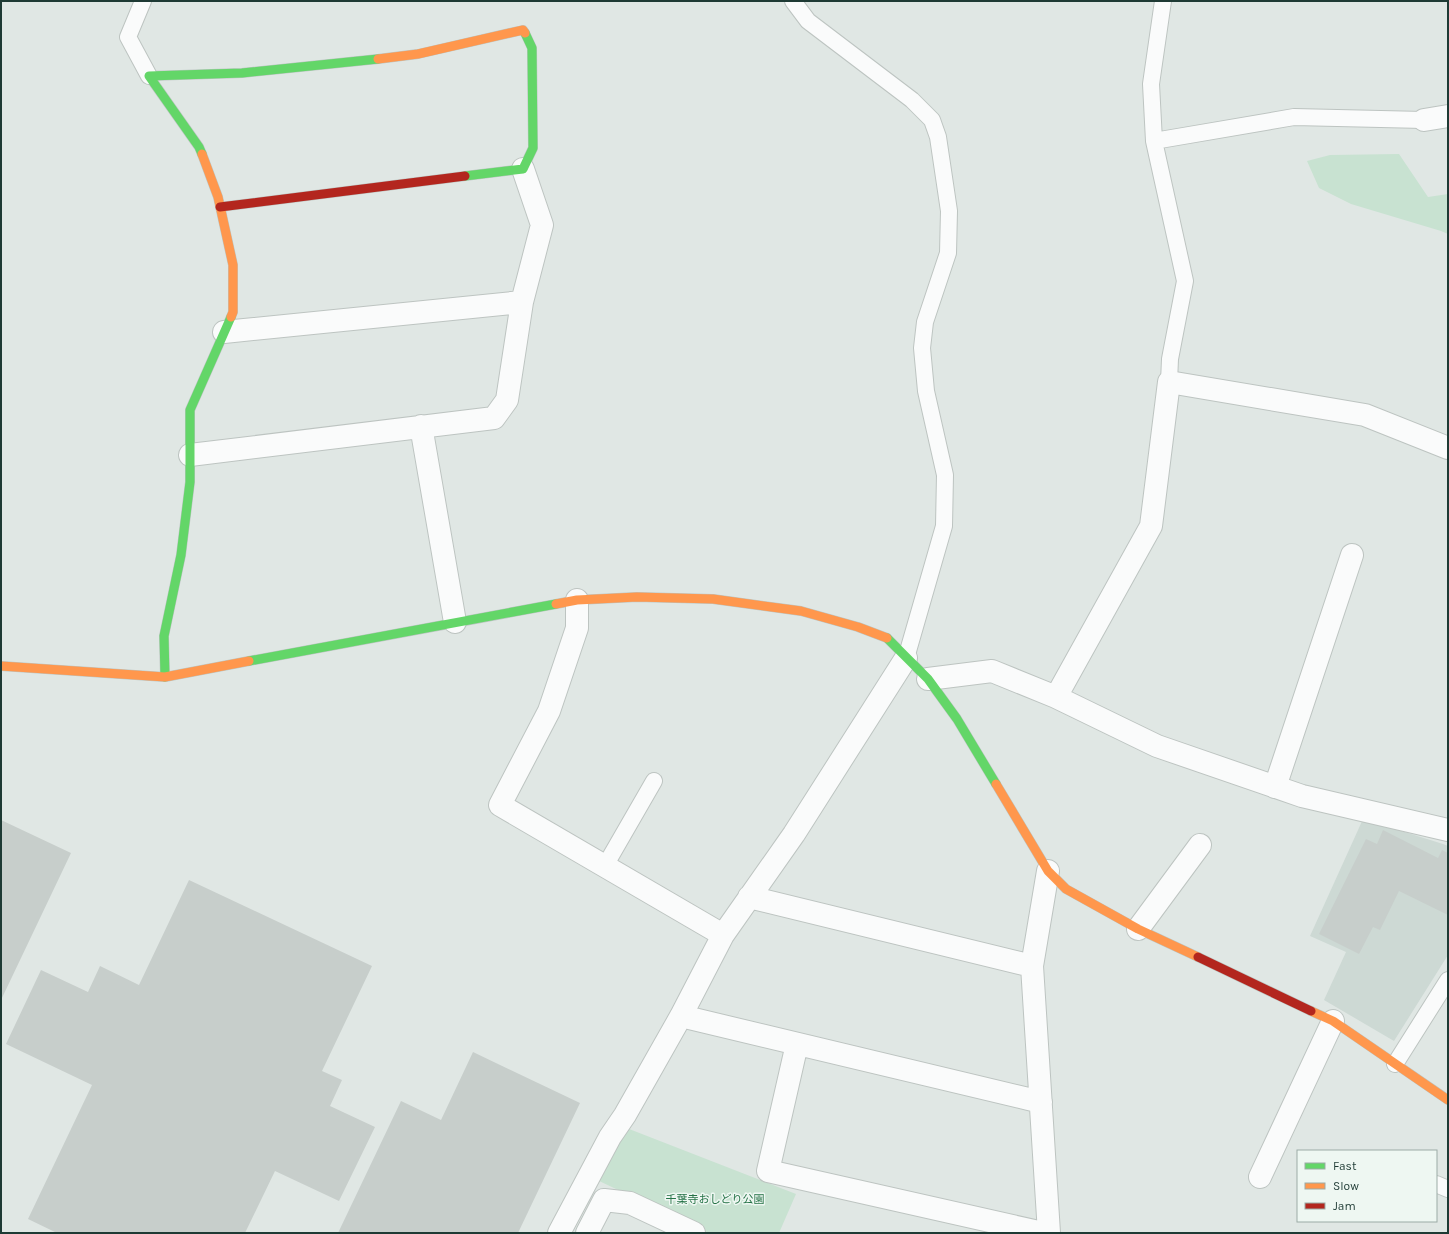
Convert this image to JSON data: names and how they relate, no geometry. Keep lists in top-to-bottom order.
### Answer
{
  "parks": ["千葉寺おしどり公園"],
  "legend": ["Fast", "Slow", "Jam"]
}
